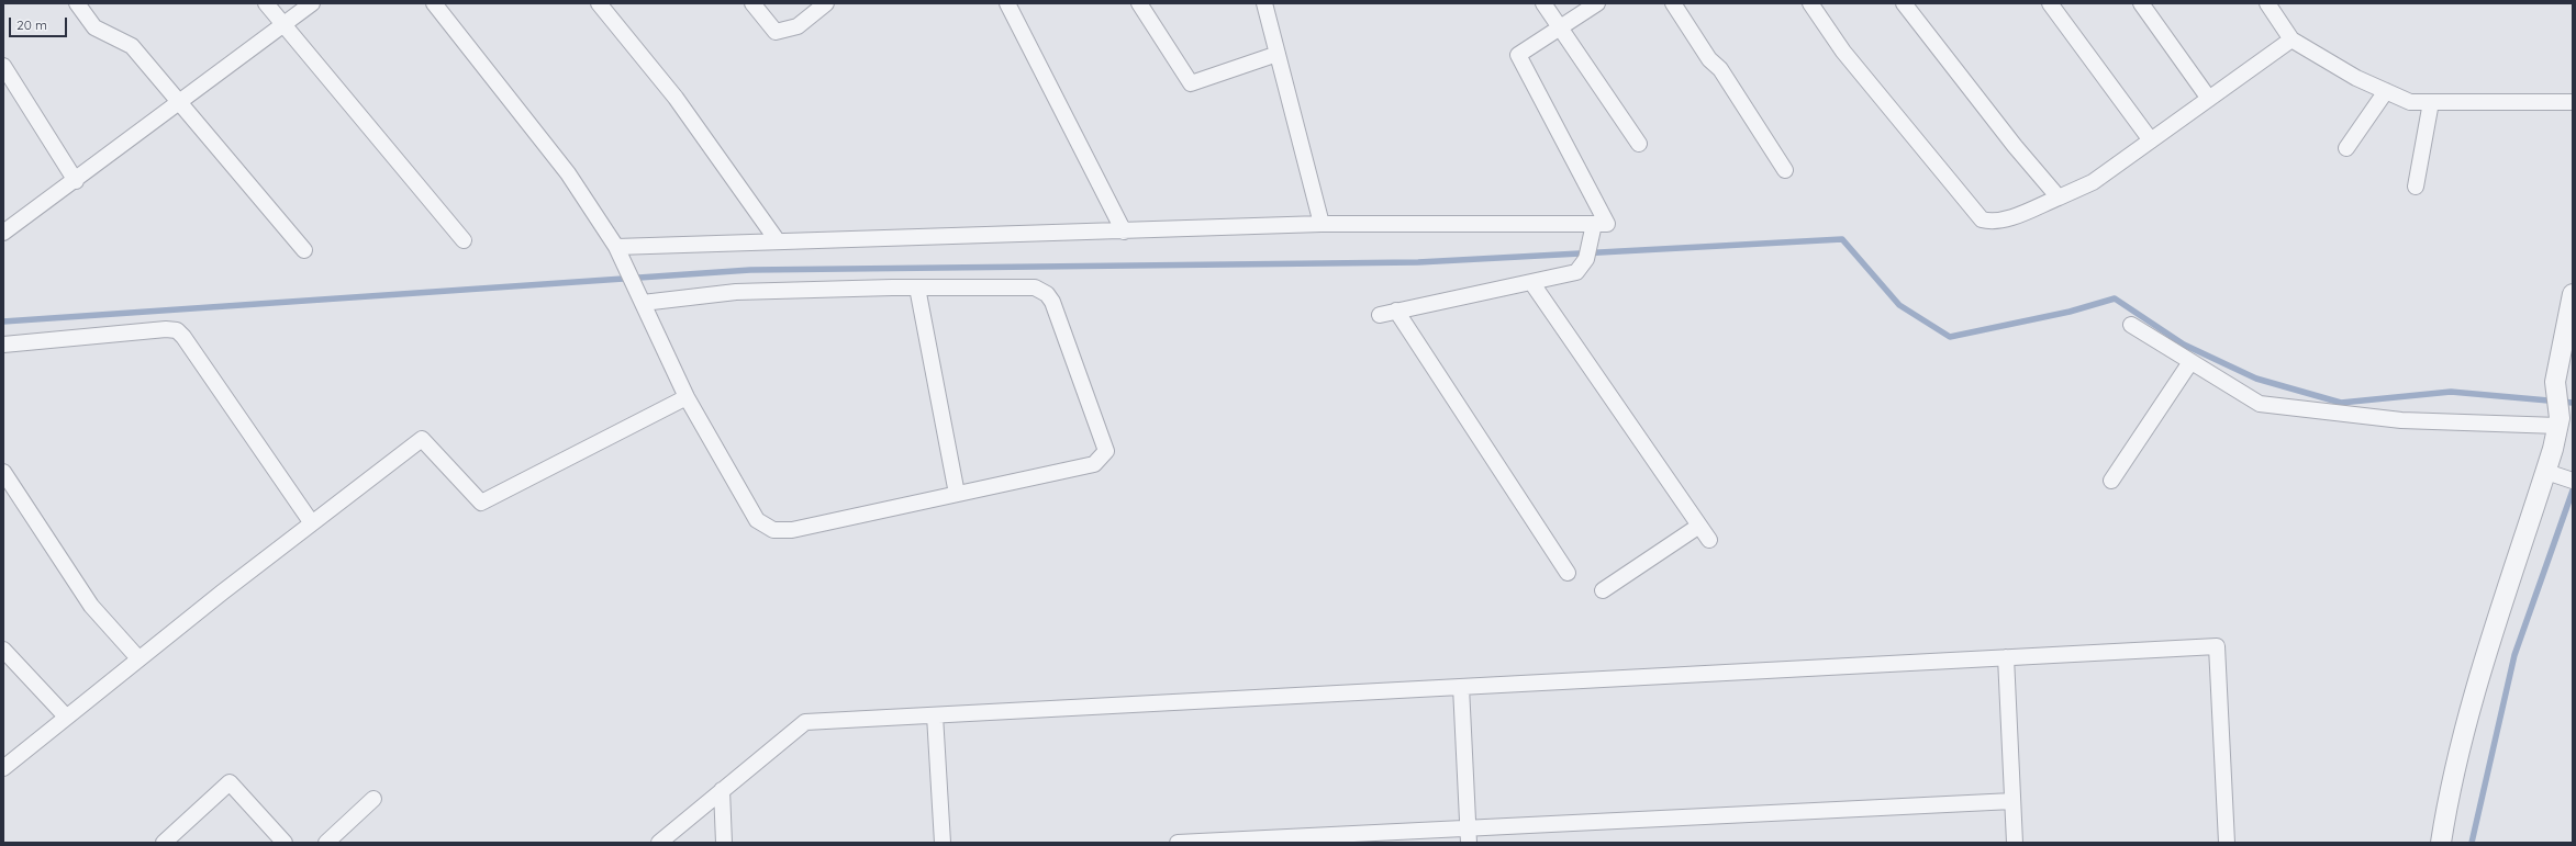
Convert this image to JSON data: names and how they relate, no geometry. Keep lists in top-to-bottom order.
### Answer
{
  "scale_bar": "20 m"
}
